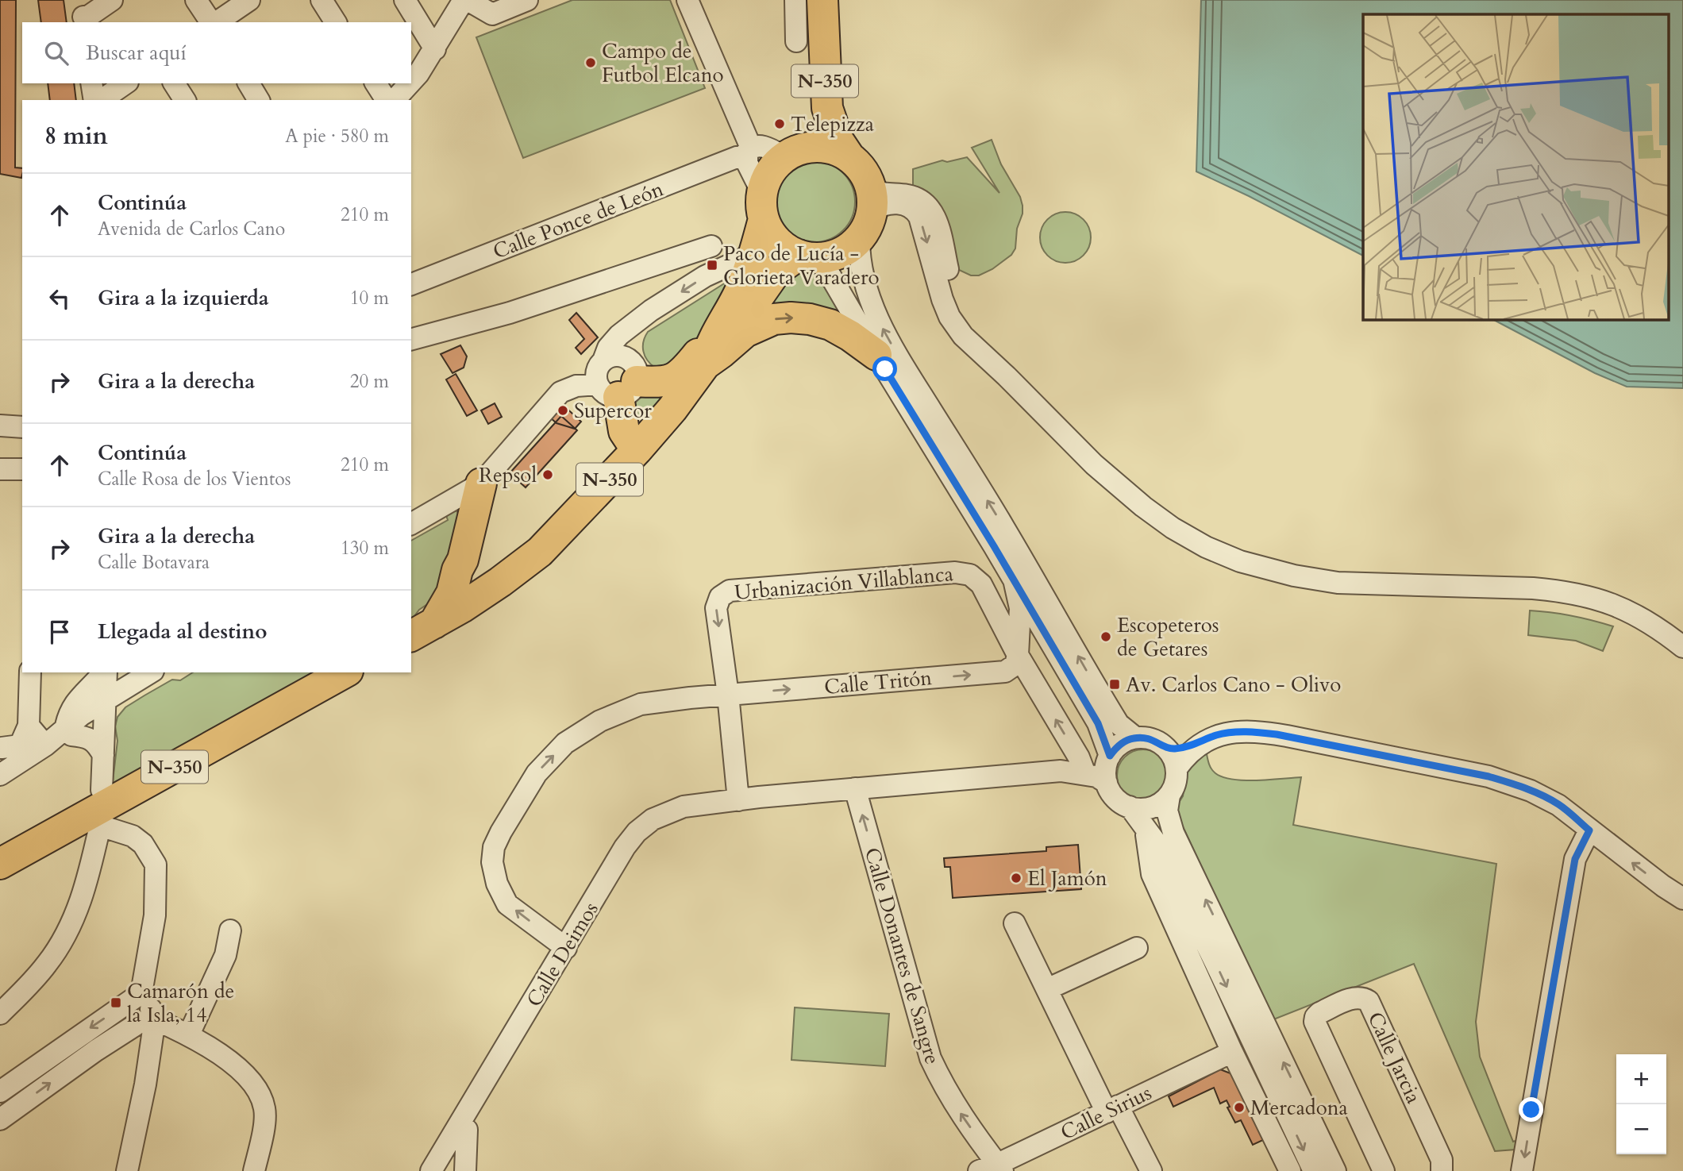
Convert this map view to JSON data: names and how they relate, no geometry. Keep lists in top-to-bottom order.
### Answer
{
  "streets": {
    "highway": ["N-350"],
    "street": [
      "Calle Ponce de León",
      "Urbanización Villablanca",
      "Calle Tritón",
      "Calle Deimos",
      "Calle Donantes de Sangre",
      "Calle Jarcia",
      "Calle Sirius"
    ]
  },
  "crossings": [
    ["Urbanización Villablanca", "Calle Tritón"],
    ["Urbanización Villablanca", "Calle Deimos"],
    ["Calle Tritón", "Calle Deimos"],
    ["Calle Deimos", "Calle Donantes de Sangre"],
    ["Calle Donantes de Sangre", "Calle Sirius"]
  ],
  "places": {
    "other": [
      "Campo de Futbol Elcano",
      "Telepizza",
      "Supercor",
      "Repsol",
      "Escopeteros de Getares",
      "El Jamón",
      "Mercadona"
    ],
    "transit": ["Paco de Lucía - Glorieta Varadero", "Av. Carlos Cano - Olivo", "Camarón de la Isla, 14"]
  },
  "page": {
    "search": "Buscar aquí",
    "heading": ["8 min", "A pie · 580 m"],
    "list": [
      ["Continúa", "Avenida de Carlos Cano", "210 m"],
      ["Gira a la izquierda", "10 m"],
      ["Gira a la derecha", "20 m"],
      ["Continúa", "Calle Rosa de los Vientos", "210 m"],
      ["Gira a la derecha", "Calle Botavara", "130 m"],
      "Llegada al destino"
    ],
    "map_buttons": ["+", "−"]
  }
}
